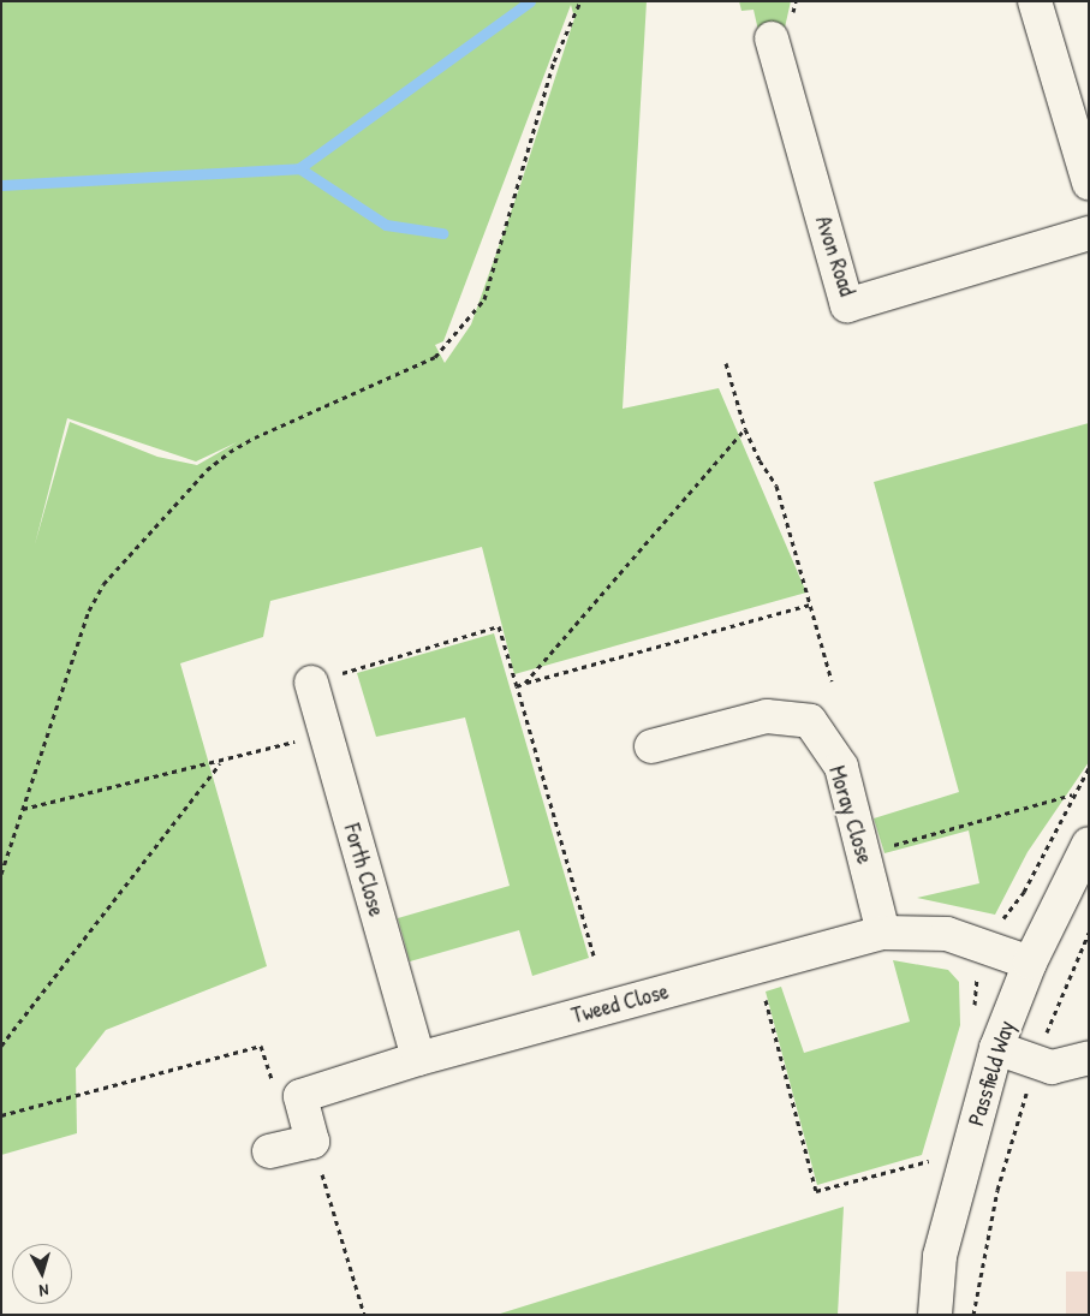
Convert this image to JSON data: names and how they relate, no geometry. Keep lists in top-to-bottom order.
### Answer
{
  "streets": {
    "street": [
      "Avon Road",
      "Moray Close",
      "Forth Close",
      "Tweed Close",
      "Passfield Way"
    ]
  },
  "crossings": [
    ["Moray Close", "Tweed Close"],
    ["Forth Close", "Tweed Close"],
    ["Tweed Close", "Passfield Way"]
  ],
  "north": "bottom"
}
